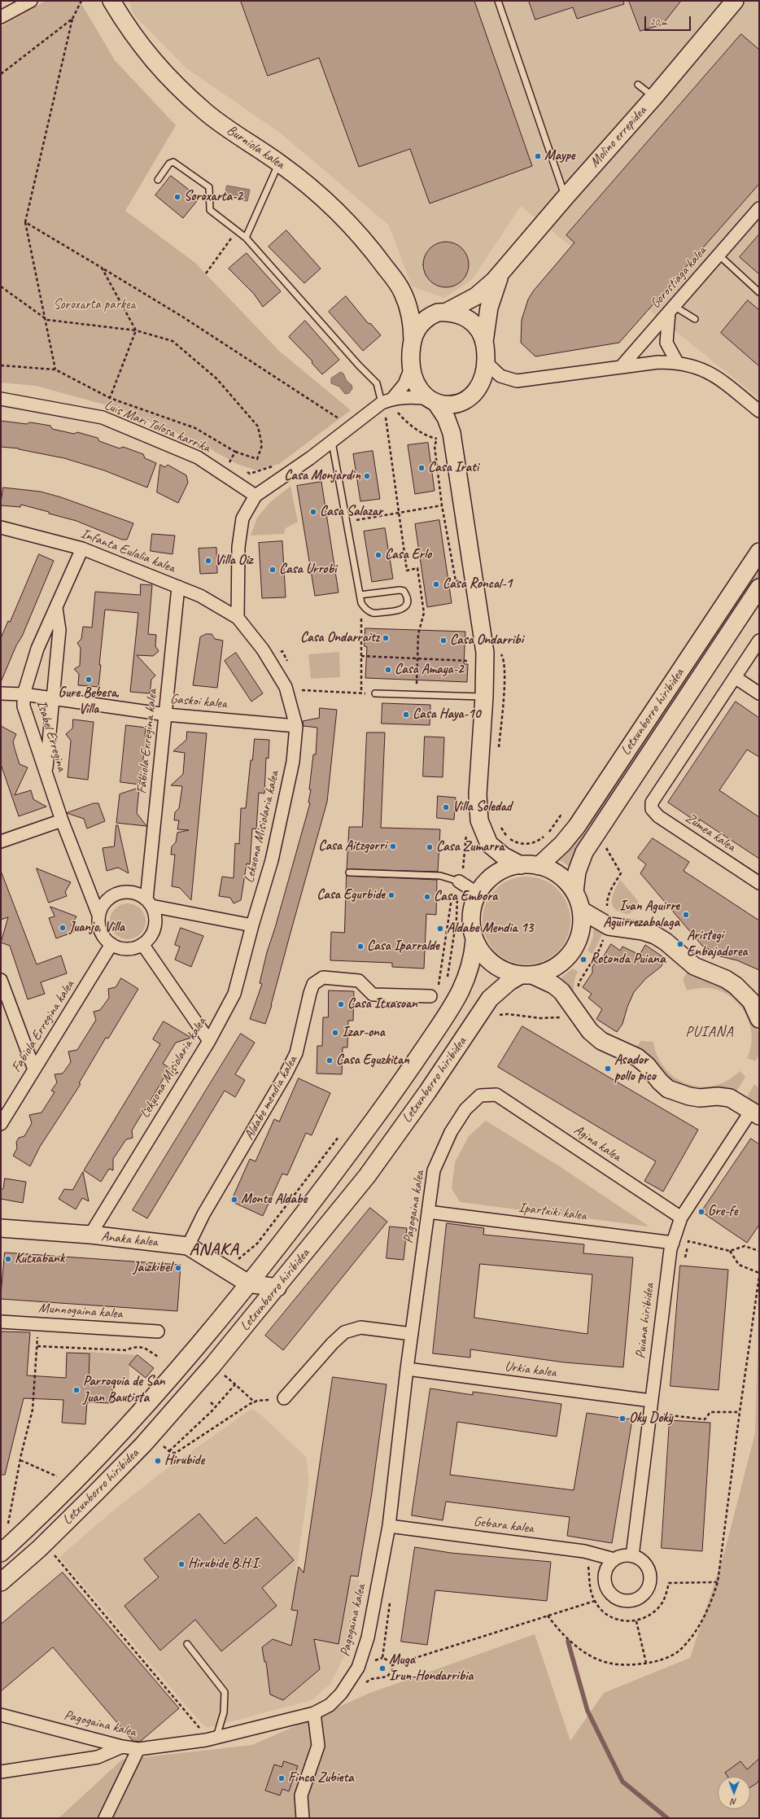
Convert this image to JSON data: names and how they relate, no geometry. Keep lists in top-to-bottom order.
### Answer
{
  "streets": {
    "main road": [
      "Molino errepidea",
      "Burniola kalea",
      "Letxunborro hiribidea",
      "Anaka kalea"
    ],
    "street": [
      "Gorostiaga kalea",
      "Luis Mari Tolosa karrika",
      "Infanta Eulalia kalea",
      "Gaskoi kalea",
      "Isabel Erregina",
      "Fabiola Erregina kalea",
      "Lekuona Misiolaria kalea",
      "Zumea kalea",
      "Aldabe mendia kalea",
      "Agina kalea",
      "Pagogaina kalea",
      "Ipartxiki kalea",
      "Munnogaina kalea",
      "Puiana hiribidea",
      "Urkia kalea",
      "Gebara kalea"
    ]
  },
  "crossings": [
    ["Molino errepidea", "Burniola kalea"],
    ["Infanta Eulalia kalea", "Isabel Erregina"],
    ["Infanta Eulalia kalea", "Fabiola Erregina kalea"],
    ["Infanta Eulalia kalea", "Lekuona Misiolaria kalea"],
    ["Gaskoi kalea", "Isabel Erregina"],
    ["Gaskoi kalea", "Fabiola Erregina kalea"],
    ["Gaskoi kalea", "Lekuona Misiolaria kalea"],
    ["Letxunborro hiribidea", "Anaka kalea"],
    ["Isabel Erregina", "Fabiola Erregina kalea"],
    ["Lekuona Misiolaria kalea", "Anaka kalea"],
    ["Aldabe mendia kalea", "Anaka kalea"],
    ["Agina kalea", "Pagogaina kalea"],
    ["Agina kalea", "Puiana hiribidea"],
    ["Pagogaina kalea", "Ipartxiki kalea"],
    ["Pagogaina kalea", "Urkia kalea"],
    ["Pagogaina kalea", "Gebara kalea"],
    ["Ipartxiki kalea", "Puiana hiribidea"],
    ["Puiana hiribidea", "Urkia kalea"],
    ["Puiana hiribidea", "Gebara kalea"]
  ],
  "districts": ["PUIANA", "ANAKA"],
  "parks": ["Soroxarta parkea"],
  "places": [
    "Maype",
    "Soroxarta-2",
    "Casa Irati",
    "Casa Monjardin",
    "Casa Salazar",
    "Casa Erlo",
    "Villa Oiz",
    "Casa Urrobi",
    "Casa Roncal-1",
    "Casa Ondarraitz",
    "Casa Ondarribi",
    "Casa Amaya-2",
    "Gure Bebesa, Villa",
    "Casa Haya-10",
    "Villa Soledad",
    "Casa Aitzgorri",
    "Casa Zumarra",
    "Casa Egurbide",
    "Casa Embora",
    "Ivan Aguirre Aguirrezabalaga",
    "Juanjo, Villa",
    "Aldabe Mendia 13",
    "Aristegi Enbajadorea",
    "Casa Iparralde",
    "Rotonda Puiana",
    "Casa Itxasoan",
    "Izar-ona",
    "Casa Eguzkitan",
    "Asador pollo pico",
    "Monte Aldabe",
    "Gre-fe",
    "Kutxabank",
    "Jaizkibel",
    "Parroquia de San Juan Bautista",
    "Oky Doky",
    "Hirubide",
    "Hirubide B.H.I.",
    "Muga Irun-Hondarribia",
    "Finca Zubieta"
  ],
  "scale_bar": "20 m",
  "north": "bottom"
}
